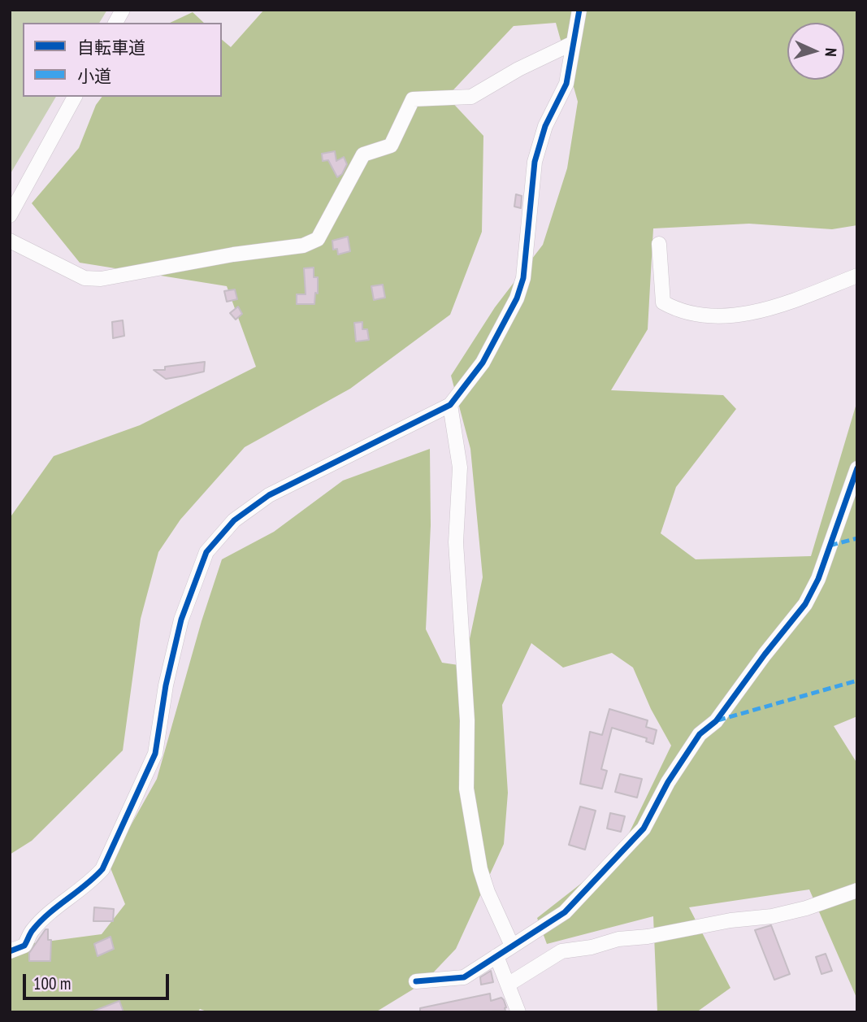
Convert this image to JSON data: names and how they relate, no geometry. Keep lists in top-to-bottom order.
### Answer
{
  "legend": ["自転車道", "小道"],
  "scale_bar": "100 m",
  "north": "right"
}
